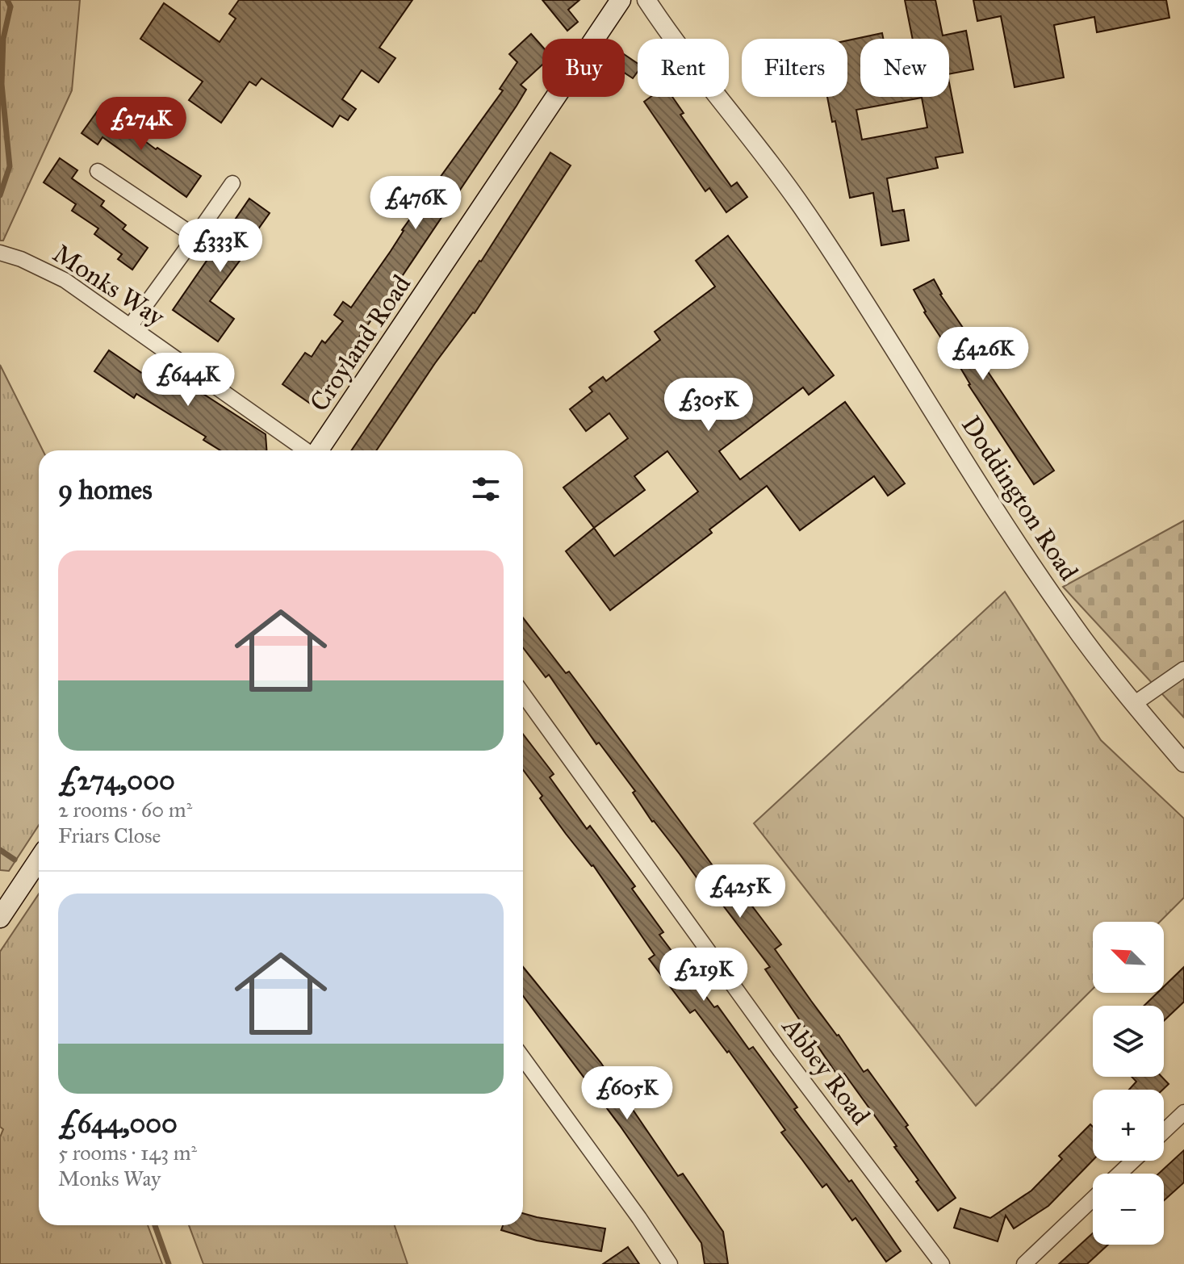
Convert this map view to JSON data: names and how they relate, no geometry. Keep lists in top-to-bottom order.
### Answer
{
  "streets": {
    "main road": ["Croyland Road"],
    "street": ["Monks Way", "Doddington Road", "Abbey Road"]
  },
  "north": "top left",
  "page": {
    "chip": [
      "Buy",
      "Rent",
      "Filters",
      "New"
    ],
    "price": [
      "£274K",
      "£476K",
      "£333K",
      "£426K",
      "£644K",
      "£305K",
      "£425K",
      "£219K",
      "£605K"
    ],
    "heading": "9 homes",
    "list": [
      {
        "name": "£274,000",
        "note": "2 rooms · 60 m² · Friars Close"
      },
      {
        "name": "£644,000",
        "note": "5 rooms · 143 m² · Monks Way"
      }
    ],
    "map_buttons": ["+", "−"]
  }
}
